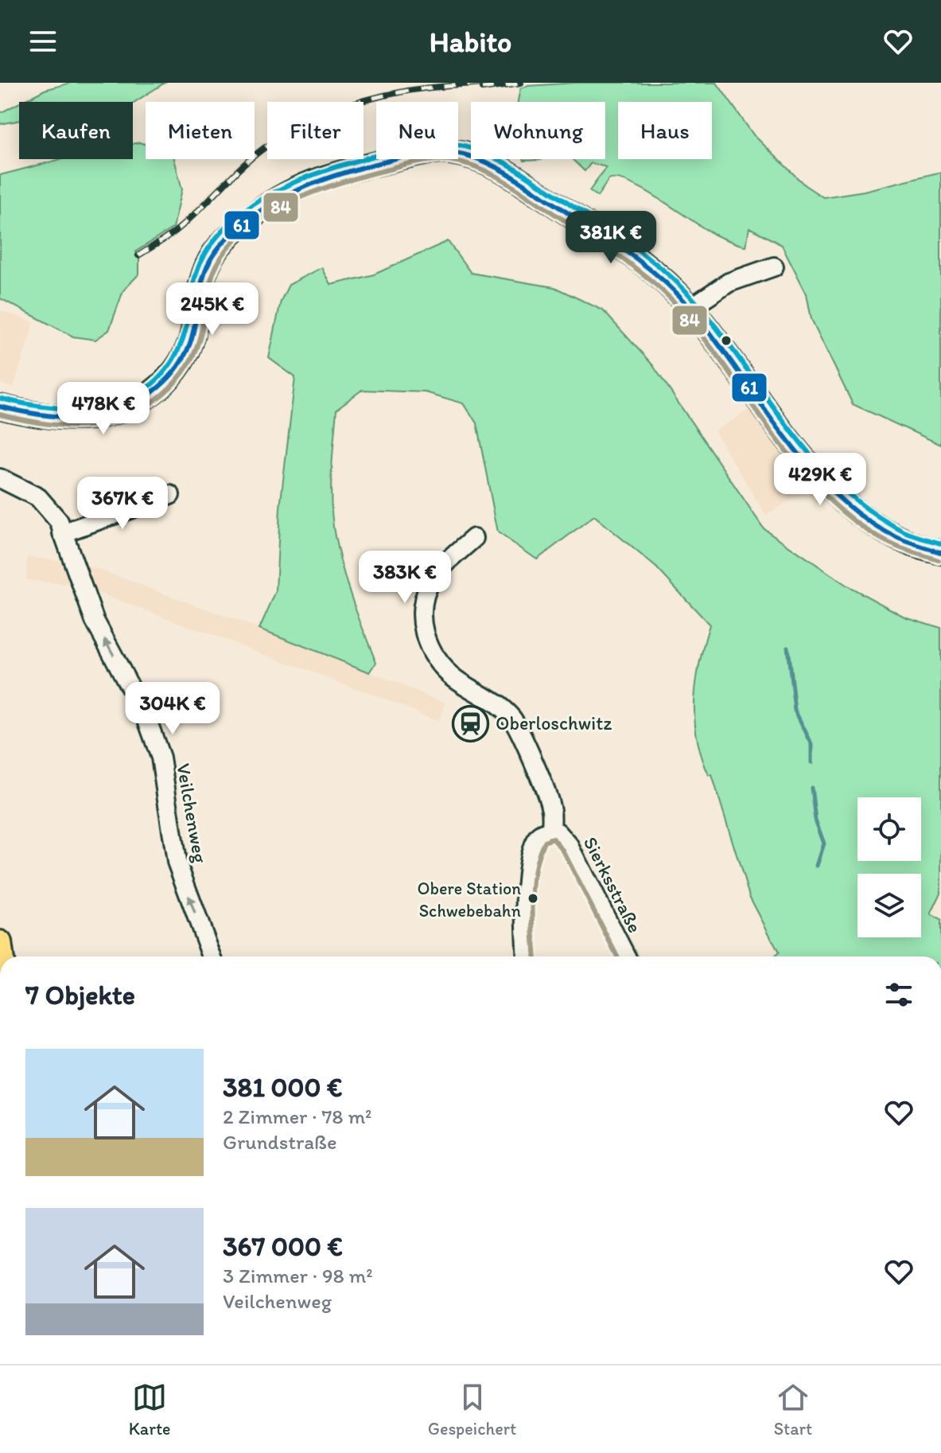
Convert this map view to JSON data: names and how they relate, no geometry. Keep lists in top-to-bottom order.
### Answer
{
  "streets": {
    "street": ["Veilchenweg", "Sierksstraße"]
  },
  "one_way": ["Veilchenweg"],
  "places": {
    "station": ["Oberloschwitz"],
    "other": ["Obere Station Schwebebahn"]
  },
  "lines": ["transit line 61", "transit line 84"],
  "page": {
    "header": "Habito",
    "chip": [
      "Kaufen",
      "Mieten",
      "Filter",
      "Neu",
      "Wohnung",
      "Haus"
    ],
    "price": [
      "381K €",
      "245K €",
      "478K €",
      "429K €",
      "367K €",
      "383K €",
      "304K €"
    ],
    "heading": "7 Objekte",
    "list": [
      {
        "name": "381 000 €",
        "note": "2 Zimmer · 78 m² · Grundstraße"
      },
      {
        "name": "367 000 €",
        "note": "3 Zimmer · 98 m² · Veilchenweg"
      }
    ],
    "tabs": ["Karte", "Gespeichert", "Start"]
  }
}
